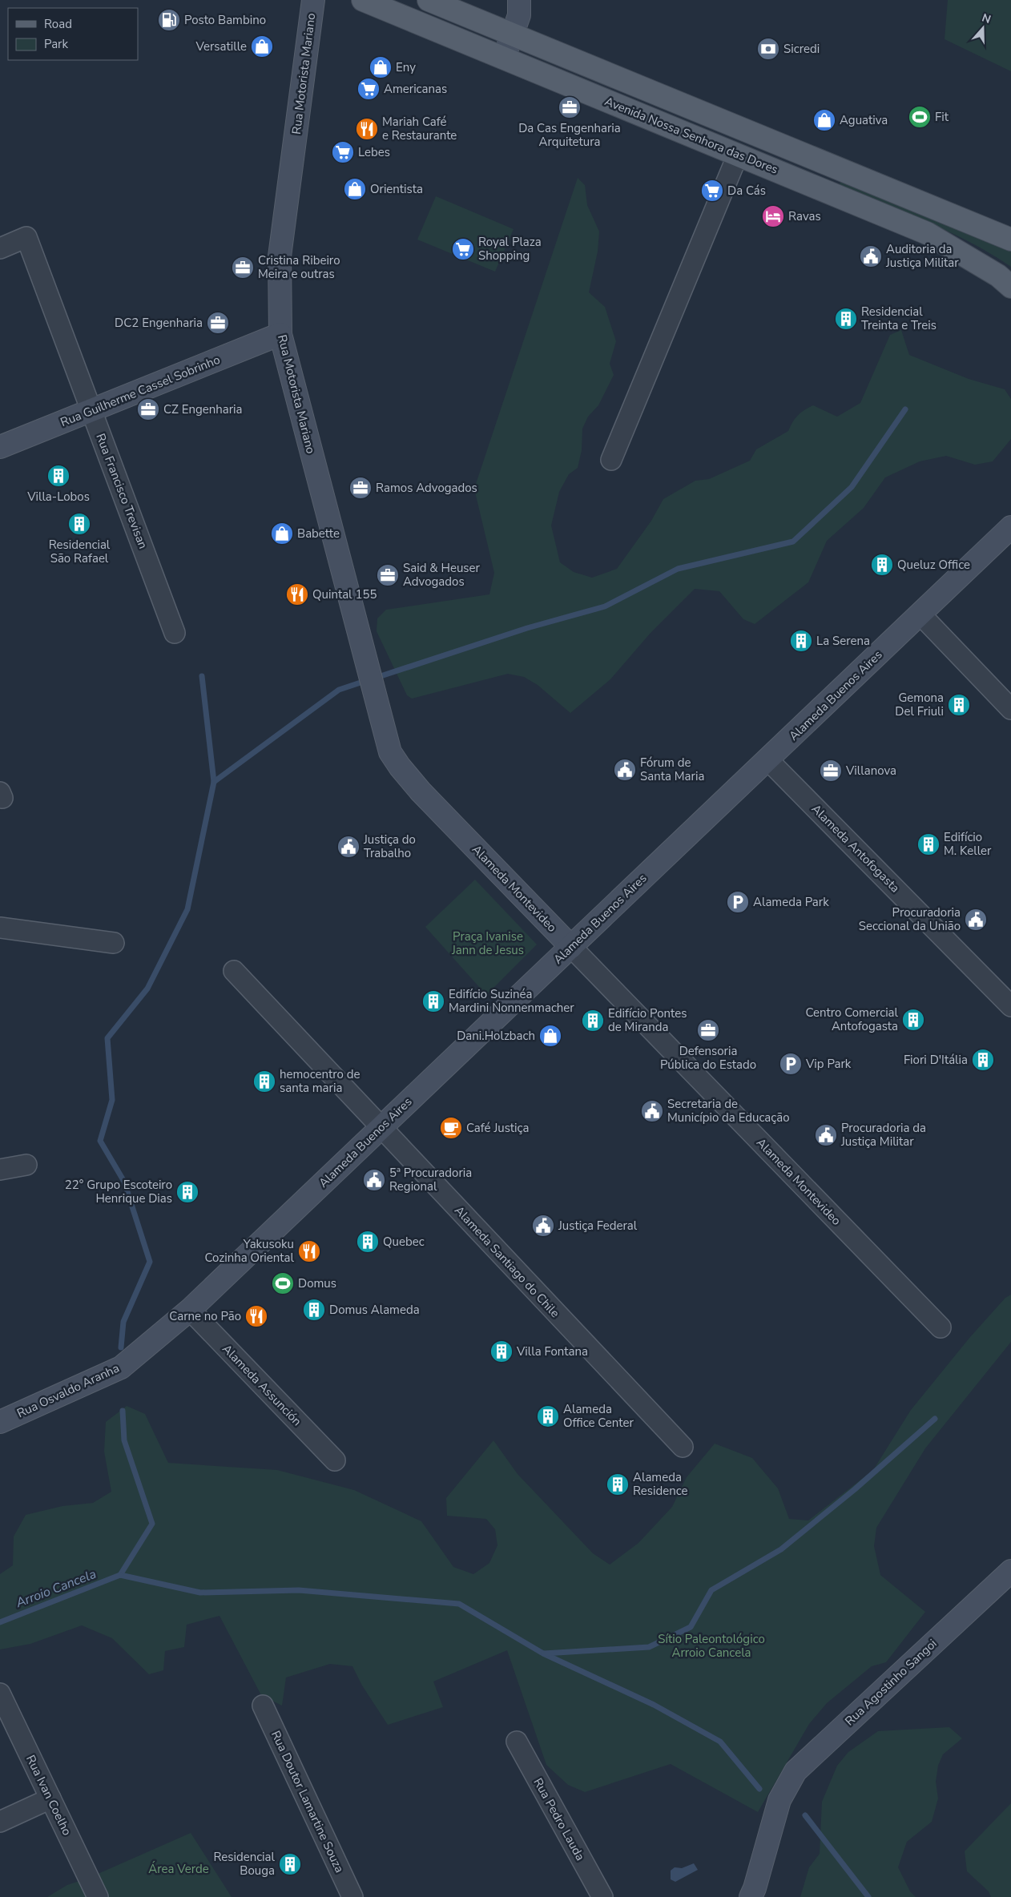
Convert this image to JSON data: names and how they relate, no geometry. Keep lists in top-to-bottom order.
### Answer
{
  "streets": {
    "main road": ["Avenida Nossa Senhora das Dores"],
    "street": [
      "Rua Motorista Mariano",
      "Rua Guilherme Cassel Sobrinho",
      "Rua Francisco Trevisan",
      "Alameda Buenos Aires",
      "Alameda Antofogasta",
      "Alameda Montevideo",
      "Alameda Santiago do Chile",
      "Alameda Assunción",
      "Rua Osvaldo Aranha",
      "Rua Agostinho Sangoi",
      "Rua Ivan Coelho",
      "Rua Doutor Lamartine Souza",
      "Rua Pedro Lauda"
    ]
  },
  "crossings": [
    ["Rua Motorista Mariano", "Rua Guilherme Cassel Sobrinho"],
    ["Rua Motorista Mariano", "Alameda Montevideo"],
    ["Rua Guilherme Cassel Sobrinho", "Rua Francisco Trevisan"],
    ["Alameda Buenos Aires", "Alameda Antofogasta"],
    ["Alameda Buenos Aires", "Alameda Montevideo"],
    ["Alameda Buenos Aires", "Alameda Santiago do Chile"],
    ["Alameda Buenos Aires", "Alameda Assunción"],
    ["Alameda Buenos Aires", "Rua Osvaldo Aranha"],
    ["Alameda Assunción", "Rua Osvaldo Aranha"]
  ],
  "water": ["Arroio Cancela"],
  "parks": ["Praça Ivanise Jann de Jesus", "Sítio Paleontológico Arroio Cancela", "Área Verde"],
  "places": {
    "fuel station": ["Posto Bambino"],
    "shop": [
      "Versatille",
      "Eny",
      "Aguativa",
      "Orientista",
      "Babette",
      "Dani.Holzbach"
    ],
    "bank": ["Sicredi"],
    "supermarket": [
      "Americanas",
      "Lebes",
      "Da Cás",
      "Royal Plaza Shopping"
    ],
    "office": [
      "Da Cas Engenharia Arquitetura",
      "Cristina Ribeiro Meira e outras",
      "DC2 Engenharia",
      "CZ Engenharia",
      "Ramos Advogados",
      "Said & Heuser Advogados",
      "Villanova",
      "Defensoria Pública do Estado"
    ],
    "sports": ["Fit", "Domus"],
    "restaurant": [
      "Mariah Café e Restaurante",
      "Quintal 155",
      "Yakusoku Cozinha Oriental",
      "Carne no Pão"
    ],
    "hotel": ["Ravas"],
    "public building": [
      "Auditoria da Justiça Militar",
      "Fórum de Santa Maria",
      "Justiça do Trabalho",
      "Procuradoria Seccional da União",
      "Secretaria de Município da Educação",
      "Procuradoria da Justiça Militar",
      "5ª Procuradoria Regional",
      "Justiça Federal"
    ],
    "building": [
      "Residencial Treinta e Treis",
      "Villa-Lobos",
      "Residencial São Rafael",
      "Queluz Office",
      "La Serena",
      "Gemona Del Friuli",
      "Edifício M. Keller",
      "Edifício Suzinéa Mardini Nonnenmacher",
      "Centro Comercial Antofogasta",
      "Edifício Pontes de Miranda",
      "Fiori D'Itália",
      "hemocentro de santa maria",
      "22° Grupo Escoteiro Henrique Dias",
      "Quebec",
      "Domus Alameda",
      "Villa Fontana",
      "Alameda Office Center",
      "Alameda Residence",
      "Residencial Bouga"
    ],
    "parking": ["Alameda Park", "Vip Park"],
    "cafe": ["Café Justiça"]
  },
  "legend": ["Road", "Park"],
  "north": "top"
}
